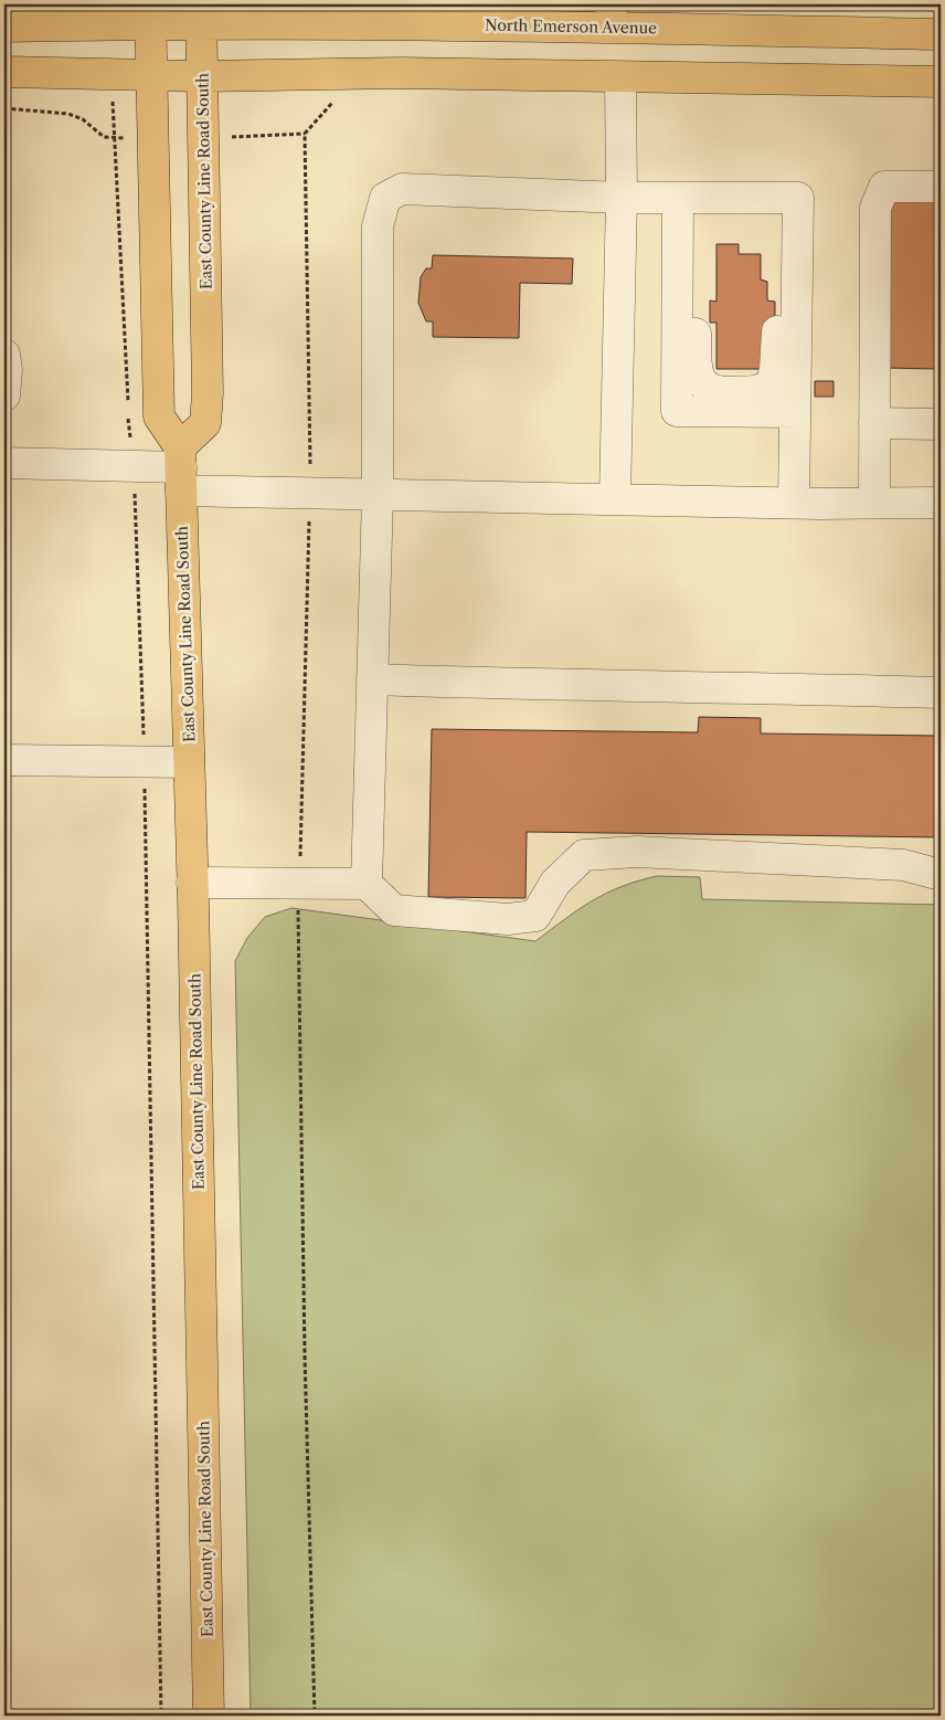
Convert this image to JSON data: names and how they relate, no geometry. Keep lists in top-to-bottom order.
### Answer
{
  "streets": {
    "main road": ["North Emerson Avenue", "East County Line Road South"]
  },
  "crossings": [
    ["North Emerson Avenue", "East County Line Road South"]
  ]
}
